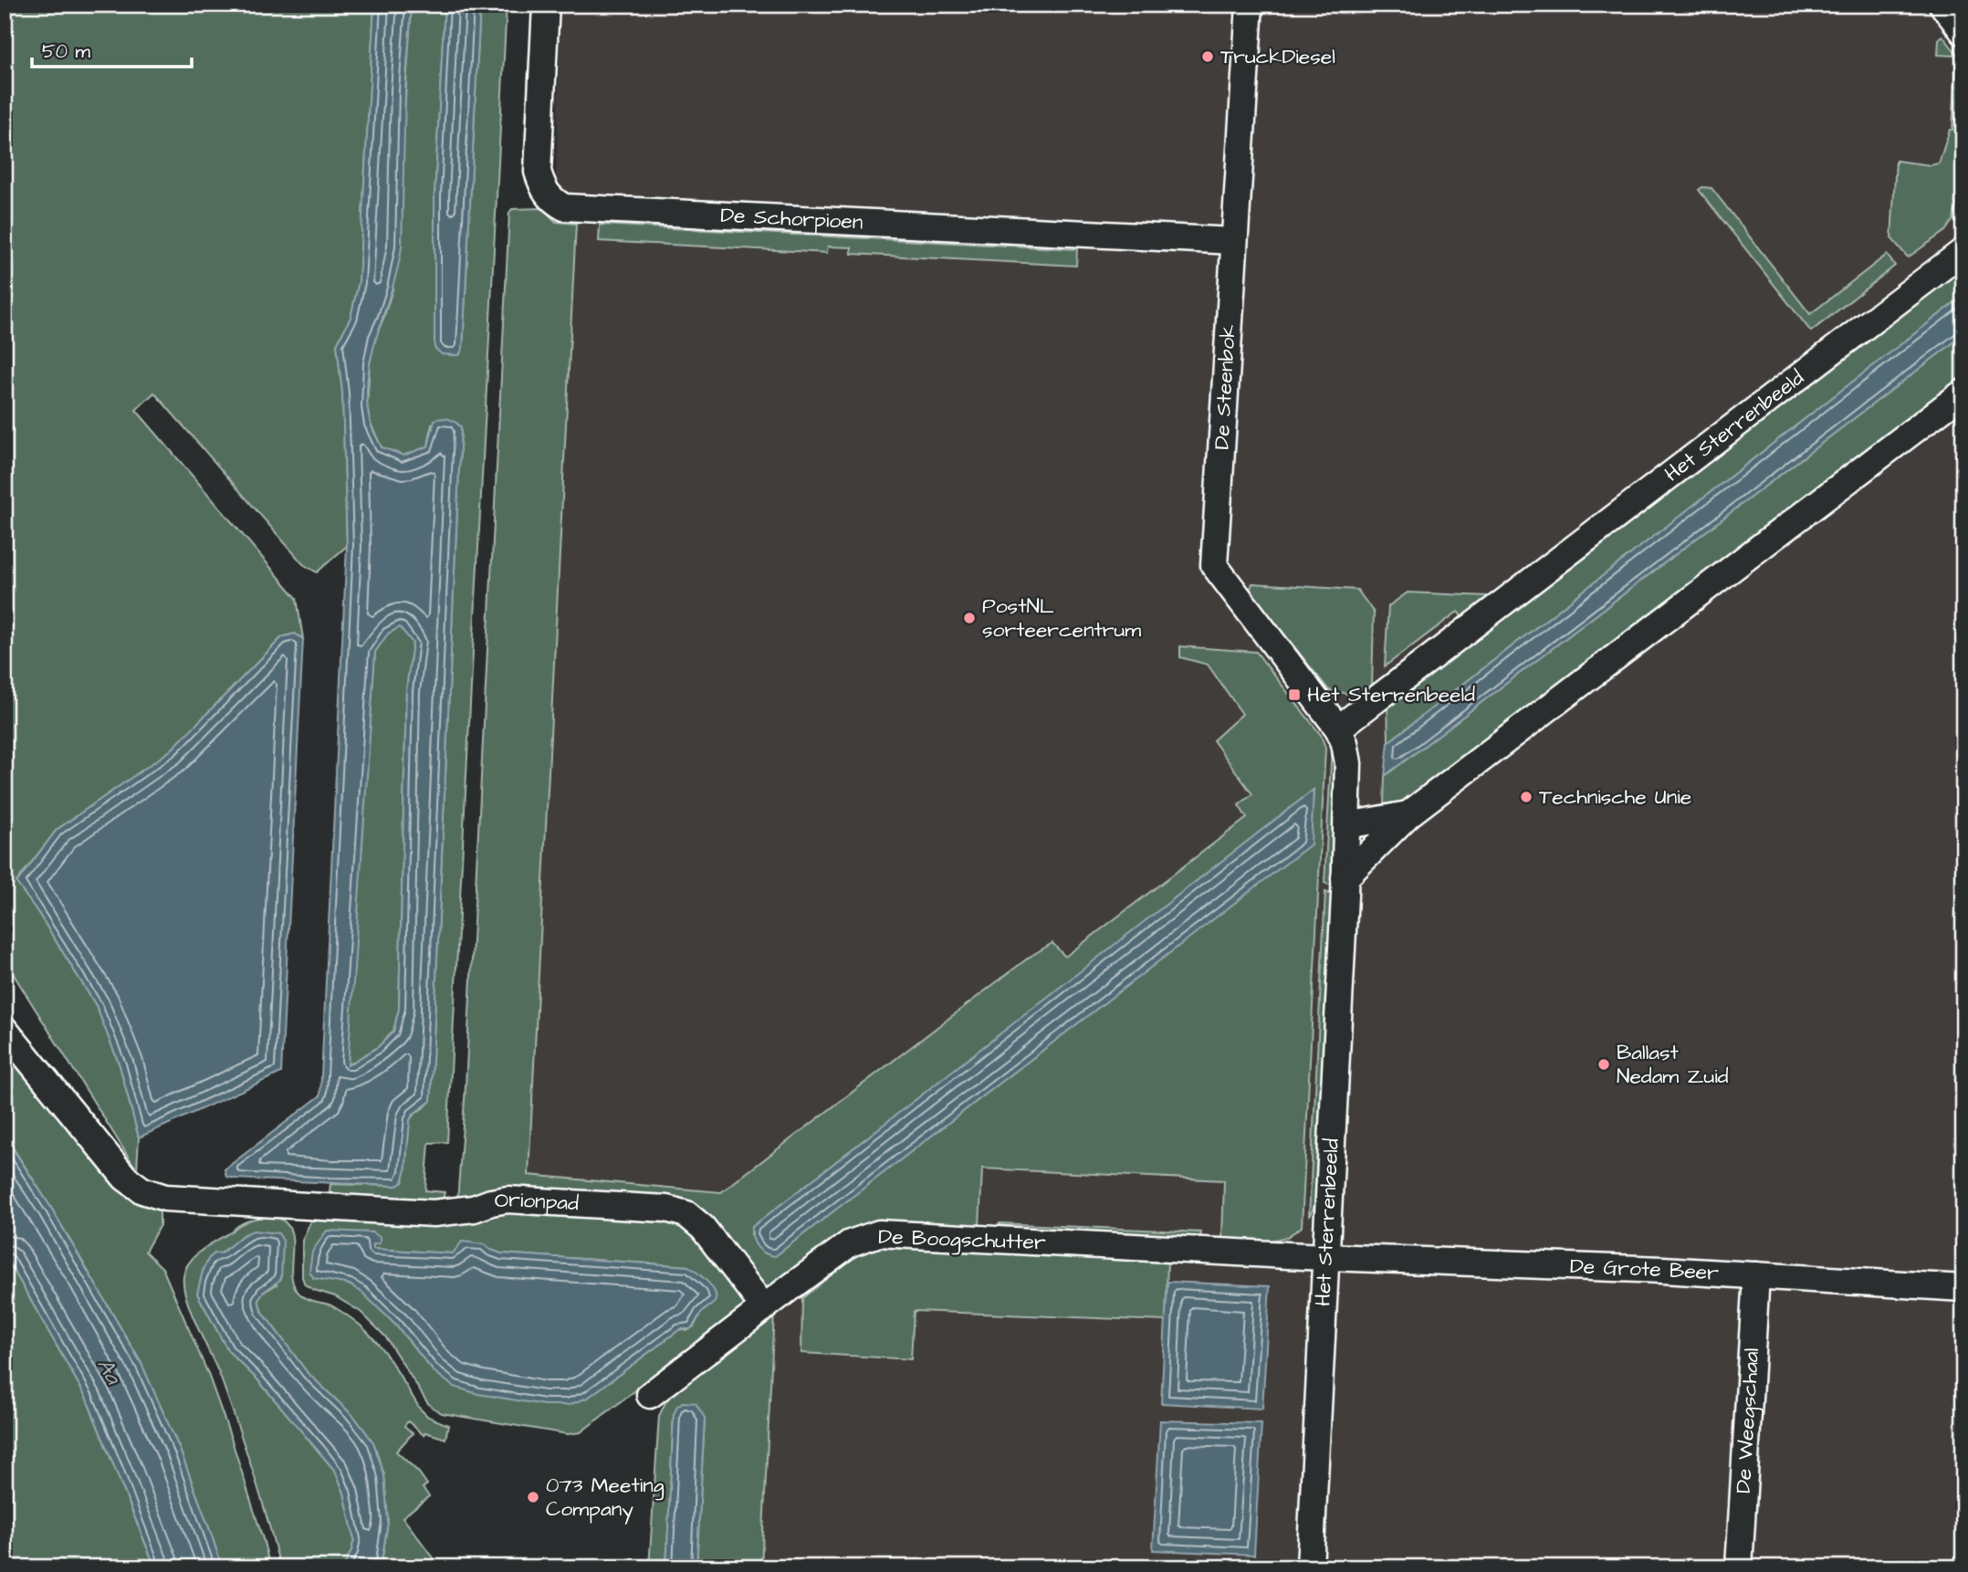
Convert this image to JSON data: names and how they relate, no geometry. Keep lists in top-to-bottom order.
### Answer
{
  "streets": {
    "street": [
      "De Schorpioen",
      "De Steenbok",
      "Het Sterrenbeeld",
      "Orionpad",
      "De Boogschutter",
      "De Grote Beer",
      "De Weegschaal"
    ]
  },
  "crossings": [
    ["De Schorpioen", "De Steenbok"],
    ["De Steenbok", "Het Sterrenbeeld"],
    ["Het Sterrenbeeld", "De Boogschutter"],
    ["Het Sterrenbeeld", "De Grote Beer"],
    ["Orionpad", "De Boogschutter"],
    ["De Boogschutter", "De Grote Beer"],
    ["De Grote Beer", "De Weegschaal"]
  ],
  "water": ["Aa"],
  "places": {
    "other": [
      "TruckDiesel",
      "PostNL sorteercentrum",
      "Technische Unie",
      "Ballast Nedam Zuid",
      "073 Meeting Company"
    ],
    "transit": ["Het Sterrenbeeld"]
  },
  "scale_bar": "50 m"
}
